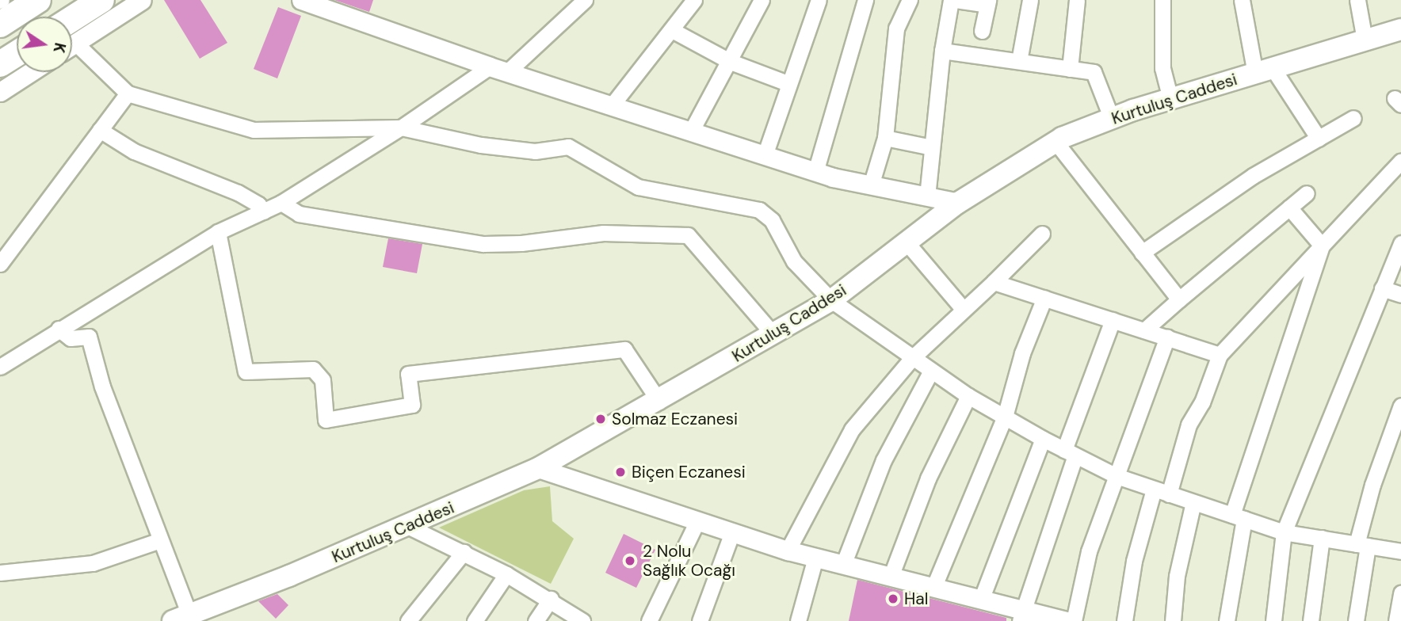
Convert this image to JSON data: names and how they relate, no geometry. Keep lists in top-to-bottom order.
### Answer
{
  "streets": {
    "main road": ["Kurtuluş Caddesi"]
  },
  "places": [
    "Solmaz Eczanesi",
    "Biçen Eczanesi",
    "2 Nolu Sağlık Ocağı",
    "Hal"
  ],
  "north": "right"
}
